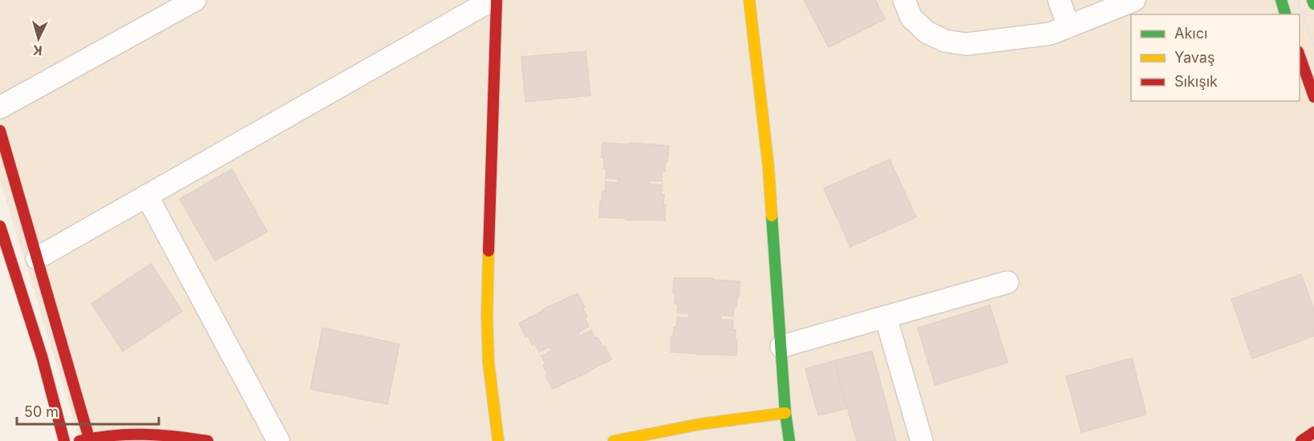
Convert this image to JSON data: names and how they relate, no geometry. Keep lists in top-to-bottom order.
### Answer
{
  "legend": ["Akıcı", "Yavaş", "Sıkışık"],
  "scale_bar": "50 m",
  "north": "bottom"
}
